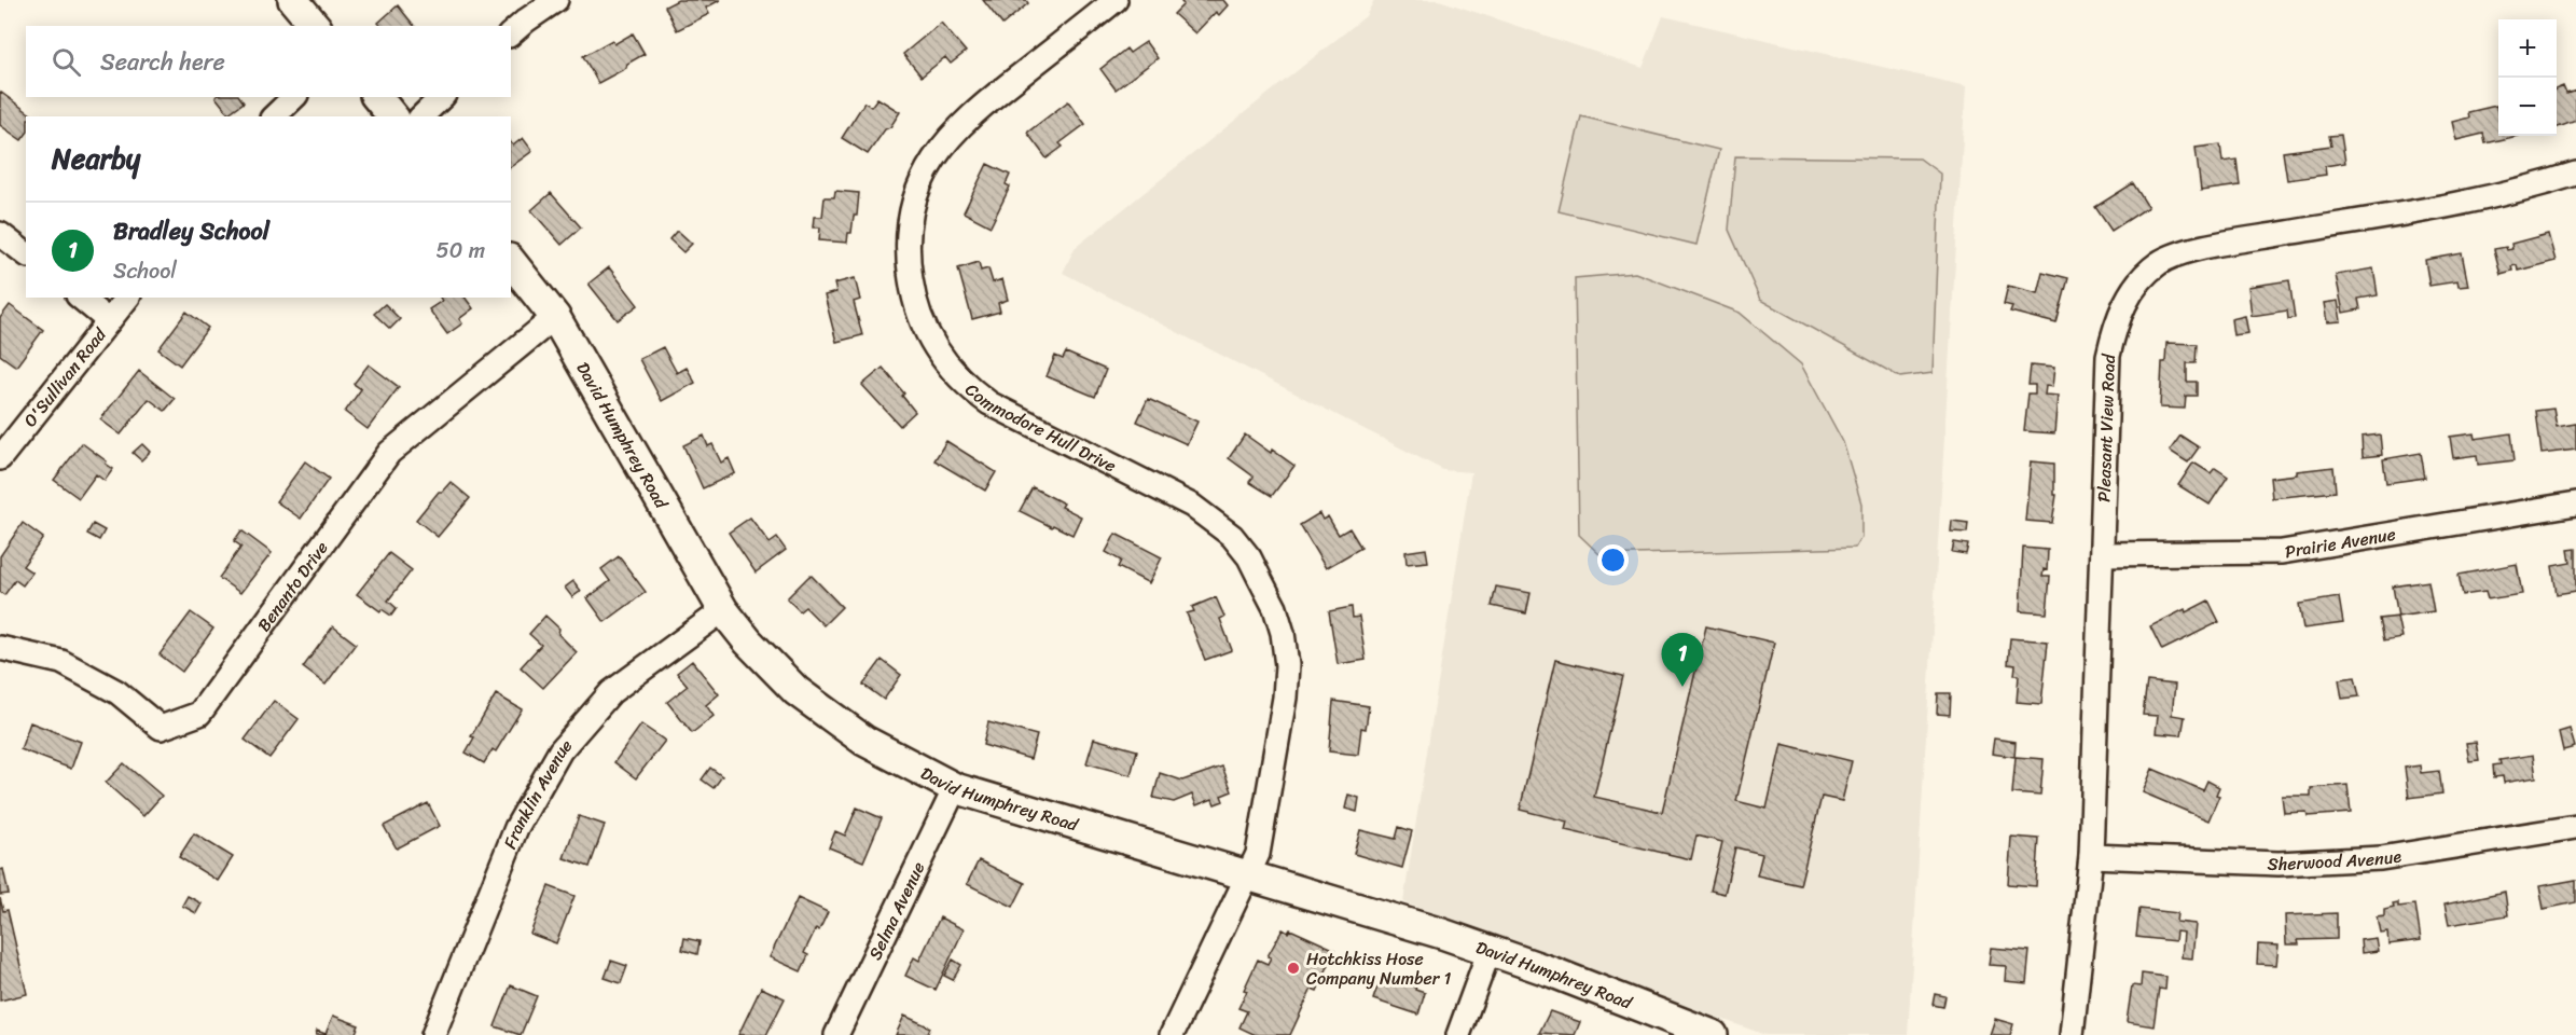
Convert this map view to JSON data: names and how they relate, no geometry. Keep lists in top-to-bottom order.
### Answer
{
  "streets": {
    "street": [
      "O'Sullivan Road",
      "Commodore Hull Drive",
      "Pleasant View Road",
      "David Humphrey Road",
      "Prairie Avenue",
      "Benanto Drive",
      "Franklin Avenue",
      "Sherwood Avenue",
      "Selma Avenue"
    ]
  },
  "crossings": [
    ["Commodore Hull Drive", "David Humphrey Road"],
    ["Pleasant View Road", "Prairie Avenue"],
    ["Pleasant View Road", "Sherwood Avenue"],
    ["David Humphrey Road", "Benanto Drive"],
    ["David Humphrey Road", "Franklin Avenue"],
    ["David Humphrey Road", "Selma Avenue"]
  ],
  "places": ["Hotchkiss Hose Company Number 1"],
  "page": {
    "map_buttons": ["+", "−"],
    "search": "Search here",
    "heading": "Nearby",
    "list": [
      {
        "mark": "1",
        "name": "Bradley School",
        "note": "School",
        "value": "50 m"
      }
    ],
    "pins": "1"
  }
}
